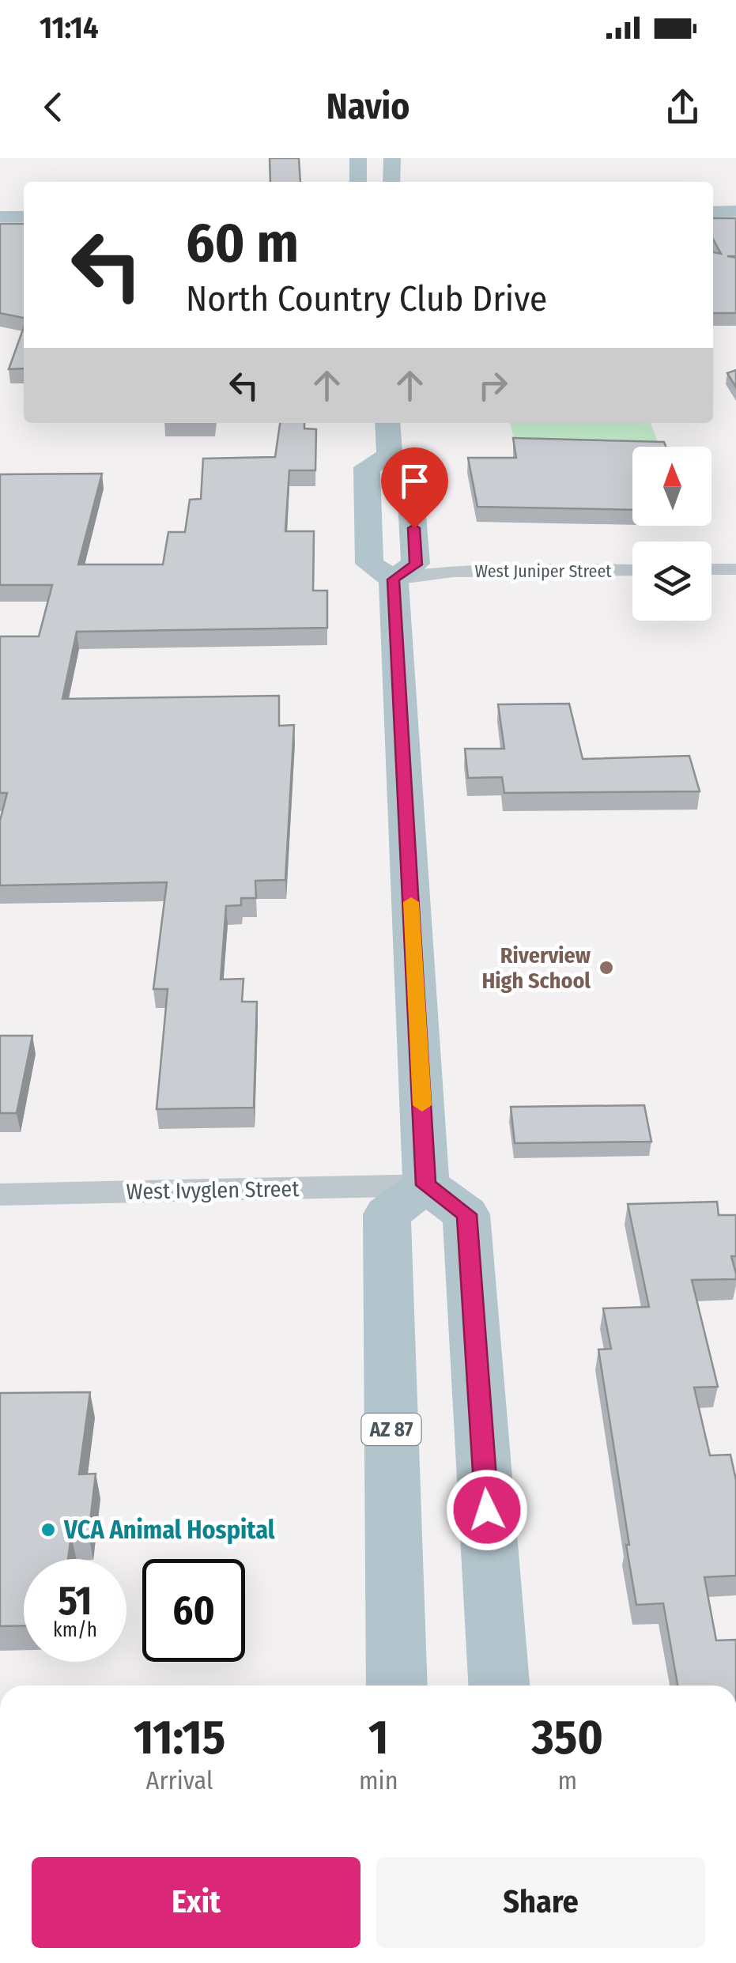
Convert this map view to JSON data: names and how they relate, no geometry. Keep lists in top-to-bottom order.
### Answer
{
  "streets": {
    "main road": ["AZ 87"],
    "street": ["West Juniper Street", "West Ivyglen Street"]
  },
  "crossings": [
    ["West Ivyglen Street", "AZ 87"]
  ],
  "places": ["Riverview High School", "VCA Animal Hospital"],
  "north": "top",
  "page": {
    "status": "11:14",
    "header": "Navio",
    "turn": ["60 m", "North Country Club Drive"],
    "speed": "51 km/h",
    "limit": "60",
    "eta": [
      "11:15",
      "Arrival",
      "1",
      "min",
      "350",
      "m"
    ],
    "buttons": ["Exit", "Share"]
  }
}
